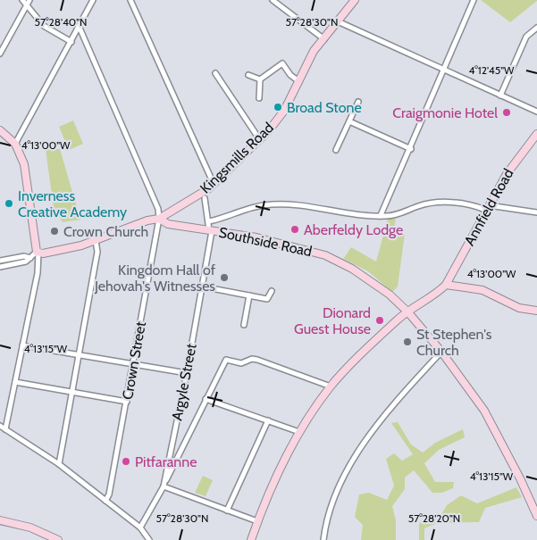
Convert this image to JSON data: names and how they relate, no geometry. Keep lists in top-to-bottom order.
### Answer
{
  "streets": {
    "street": [
      "Kingsmills Road",
      "Annfield Road",
      "Southside Road",
      "Crown Street",
      "Argyle Street"
    ]
  },
  "crossings": [
    ["Kingsmills Road", "Southside Road"],
    ["Kingsmills Road", "Crown Street"],
    ["Southside Road", "Crown Street"],
    ["Southside Road", "Argyle Street"]
  ],
  "places": [
    "Broad Stone",
    "Craigmonie Hotel",
    "Inverness Creative Academy",
    "Aberfeldy Lodge",
    "Crown Church",
    "Kingdom Hall of Jehovah's Witnesses",
    "Dionard Guest House",
    "St Stephen's Church",
    "Pitfaranne"
  ],
  "coordinates": [
    "57°28'40\"N",
    "57°28'30\"N",
    "4°12'45\"W",
    "4°13'00\"W",
    "4°13'15\"W",
    "57°28'20\"N"
  ]
}
